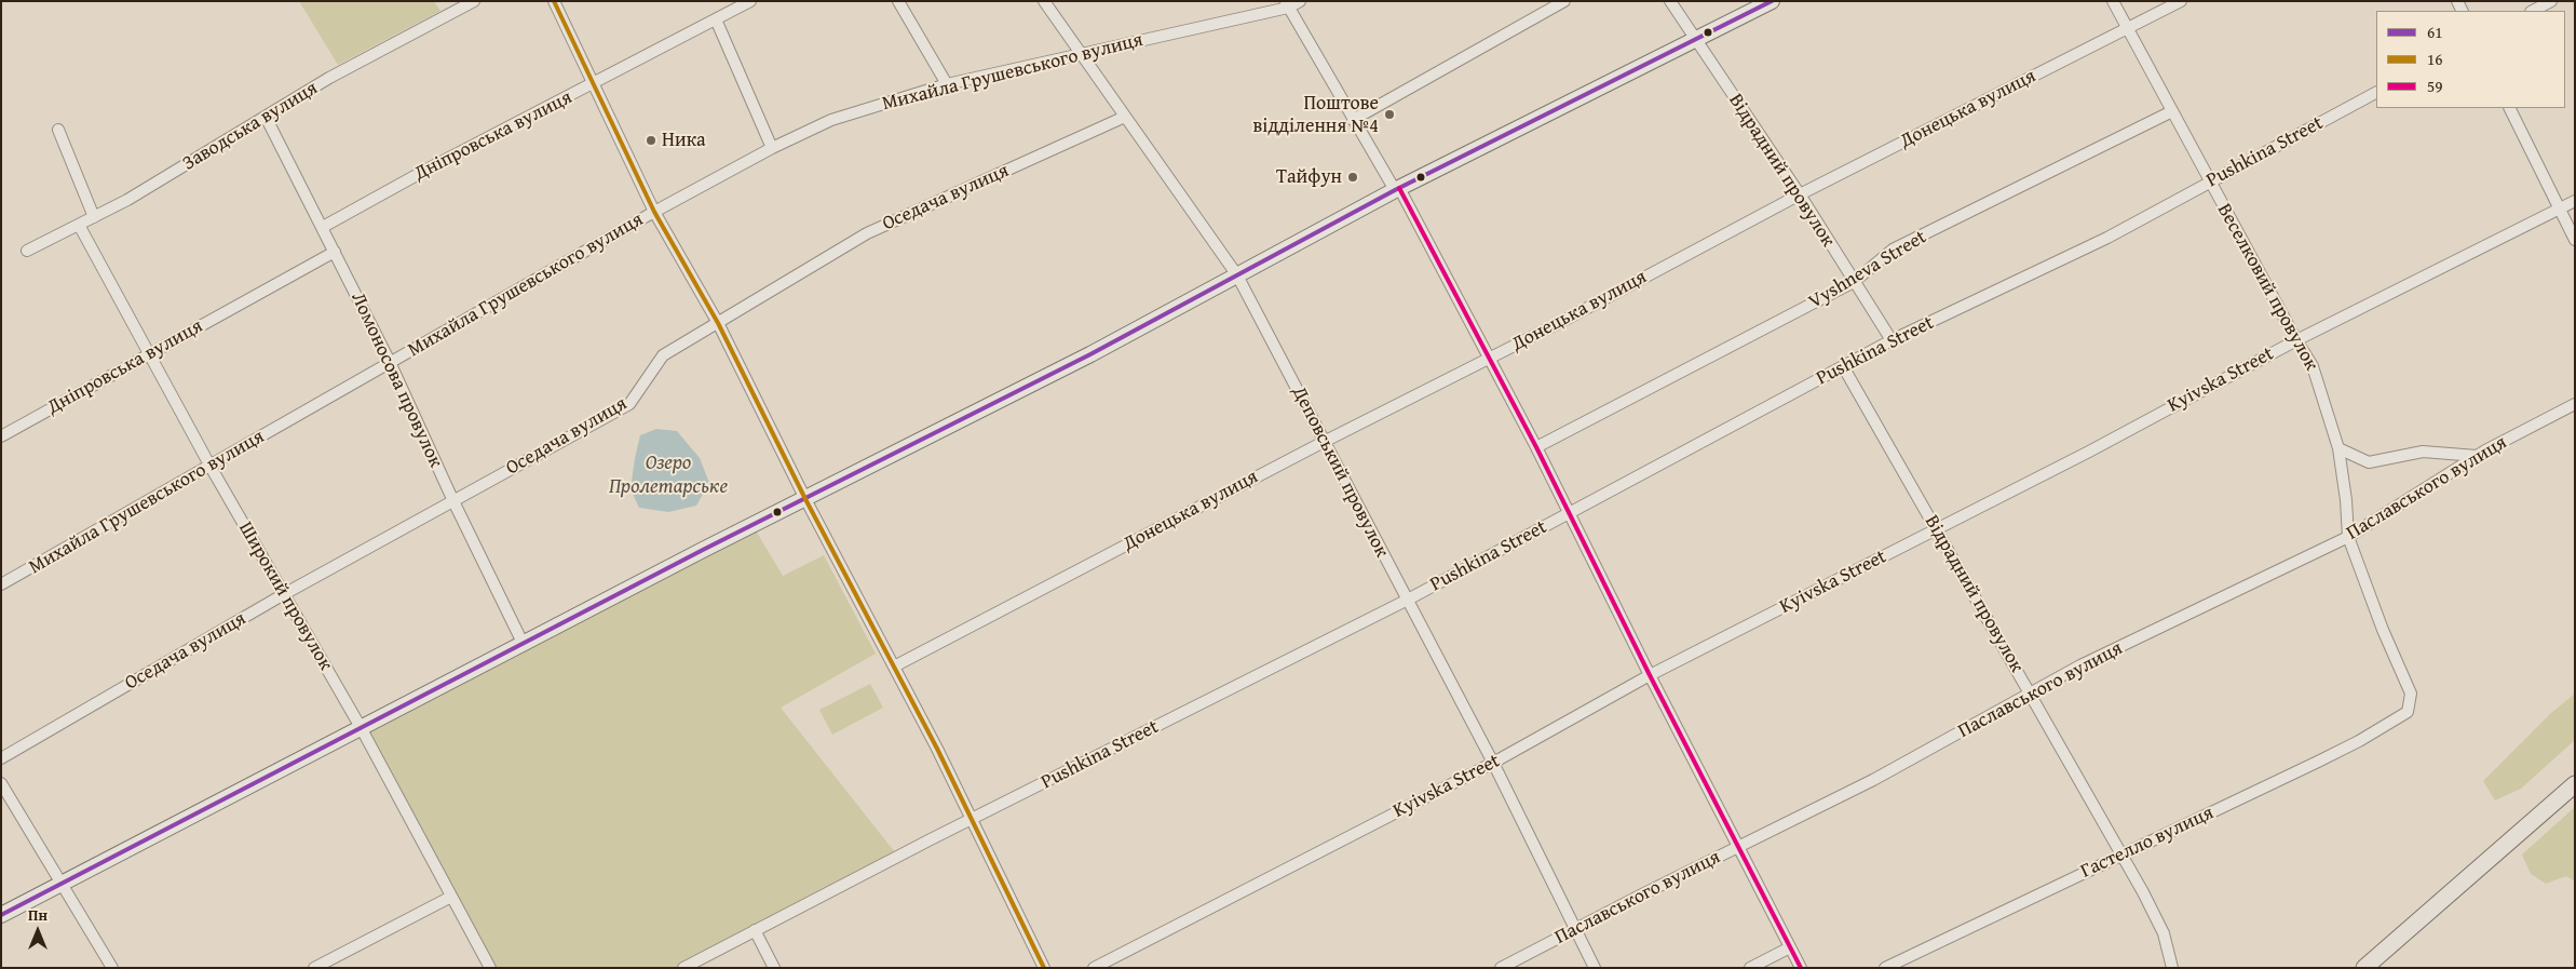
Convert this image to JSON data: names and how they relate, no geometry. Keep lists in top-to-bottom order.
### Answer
{
  "streets": {
    "street": [
      "Михайла Грушевського вулиця",
      "Донецька вулиця",
      "Заводська вулиця",
      "Дніпровська вулиця",
      "Pushkina Street",
      "Відрадний провулок",
      "Оседача вулиця",
      "Vyshneva Street",
      "Веселковий провулок",
      "Ломоносова провулок",
      "Kyivska Street",
      "Деповський провулок",
      "Паславського вулиця",
      "Широкий провулок",
      "Гастелло вулиця"
    ]
  },
  "crossings": [
    ["Михайла Грушевського вулиця", "Ломоносова провулок"],
    ["Михайла Грушевського вулиця", "Деповський провулок"],
    ["Михайла Грушевського вулиця", "Широкий провулок"],
    ["Донецька вулиця", "Відрадний провулок"],
    ["Донецька вулиця", "Веселковий провулок"],
    ["Донецька вулиця", "Деповський провулок"],
    ["Заводська вулиця", "Ломоносова провулок"],
    ["Заводська вулиця", "Широкий провулок"],
    ["Дніпровська вулиця", "Ломоносова провулок"],
    ["Дніпровська вулиця", "Широкий провулок"],
    ["Pushkina Street", "Відрадний провулок"],
    ["Pushkina Street", "Веселковий провулок"],
    ["Pushkina Street", "Деповський провулок"],
    ["Відрадний провулок", "Vyshneva Street"],
    ["Відрадний провулок", "Kyivska Street"],
    ["Відрадний провулок", "Паславського вулиця"],
    ["Відрадний провулок", "Гастелло вулиця"],
    ["Оседача вулиця", "Ломоносова провулок"],
    ["Оседача вулиця", "Деповський провулок"],
    ["Оседача вулиця", "Широкий провулок"],
    ["Vyshneva Street", "Веселковий провулок"],
    ["Веселковий провулок", "Kyivska Street"],
    ["Веселковий провулок", "Паславського вулиця"],
    ["Веселковий провулок", "Гастелло вулиця"],
    ["Kyivska Street", "Деповський провулок"],
    ["Деповський провулок", "Паславського вулиця"]
  ],
  "water": ["Озеро Пролетарське"],
  "places": ["Поштове відділення №4", "Ника", "Тайфун"],
  "lines": ["transit line 61", "transit line 16", "transit line 59"],
  "legend": ["61", "16", "59"],
  "north": "top"
}
